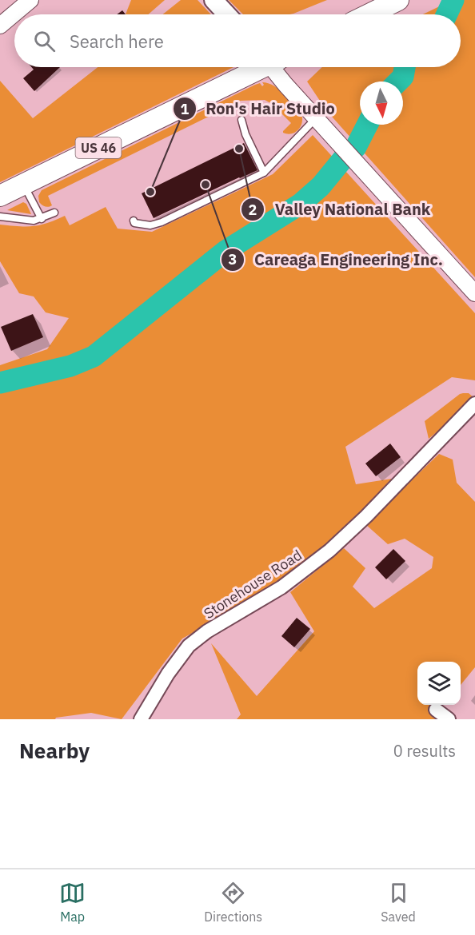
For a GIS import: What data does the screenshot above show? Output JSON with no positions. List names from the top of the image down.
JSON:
{
  "streets": {
    "main road": ["US 46"],
    "street": ["Stonehouse Road"]
  },
  "places": ["Valley National Bank", "Careaga Engineering Inc.", "Ron's Hair Studio"],
  "north": "bottom",
  "page": {
    "search": "Search here",
    "heading": ["Nearby", "0 results"],
    "nav": ["Map", "Directions", "Saved"]
  }
}
